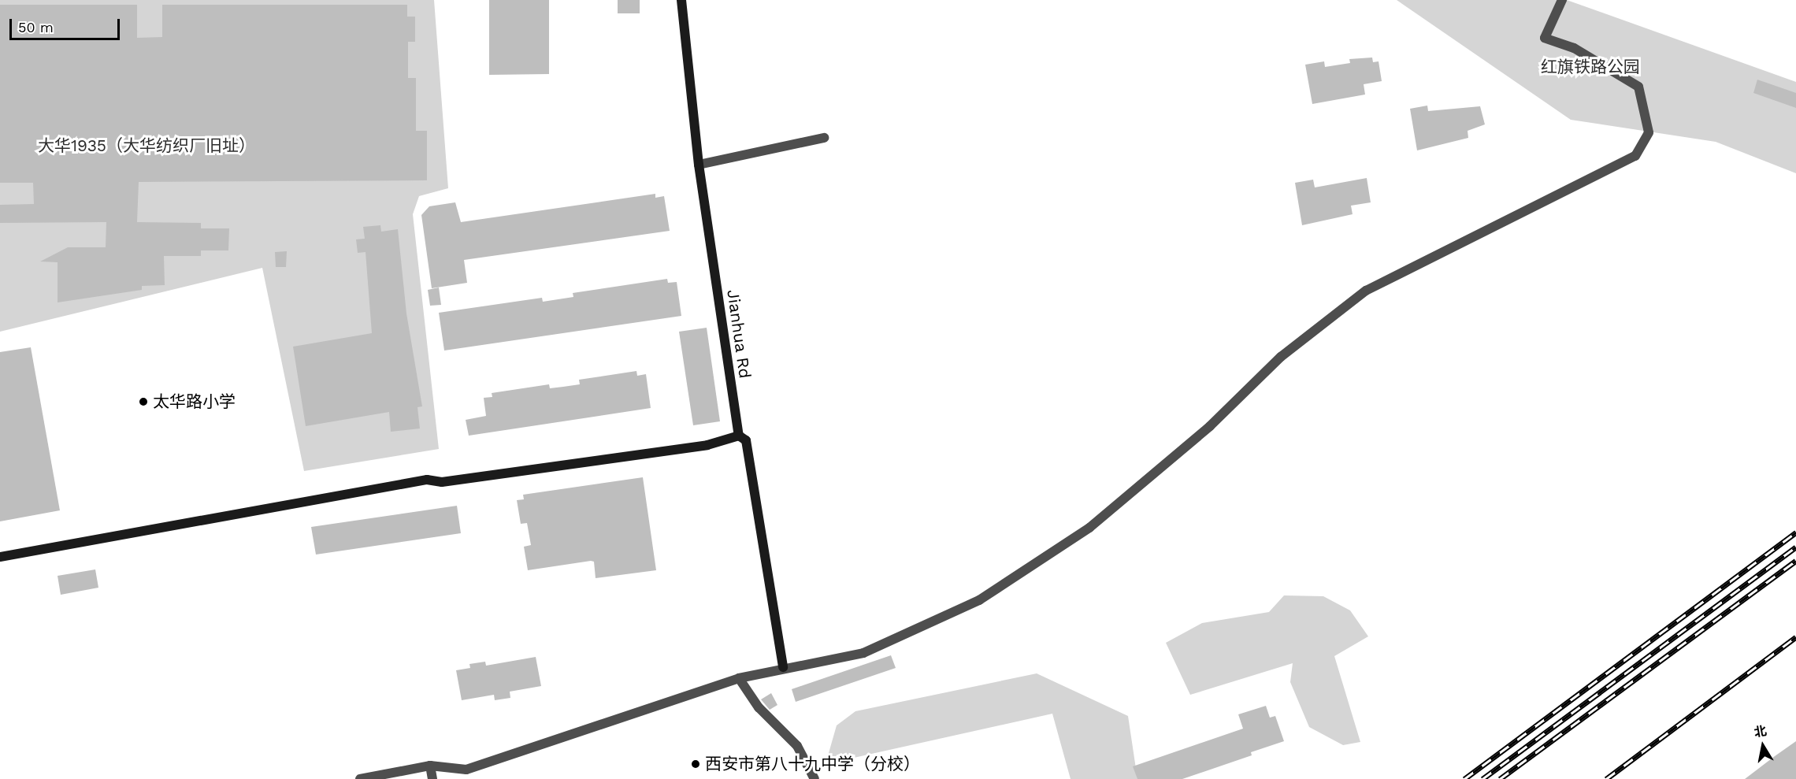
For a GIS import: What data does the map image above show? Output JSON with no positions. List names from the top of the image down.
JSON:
{
  "streets": {
    "street": ["Jianhua Rd"]
  },
  "parks": ["红旗铁路公园", "大华1935（大华纺织厂旧址）"],
  "places": ["太华路小学", "西安市第八十九中学（分校）"],
  "scale_bar": "50 m",
  "north": "top"
}
